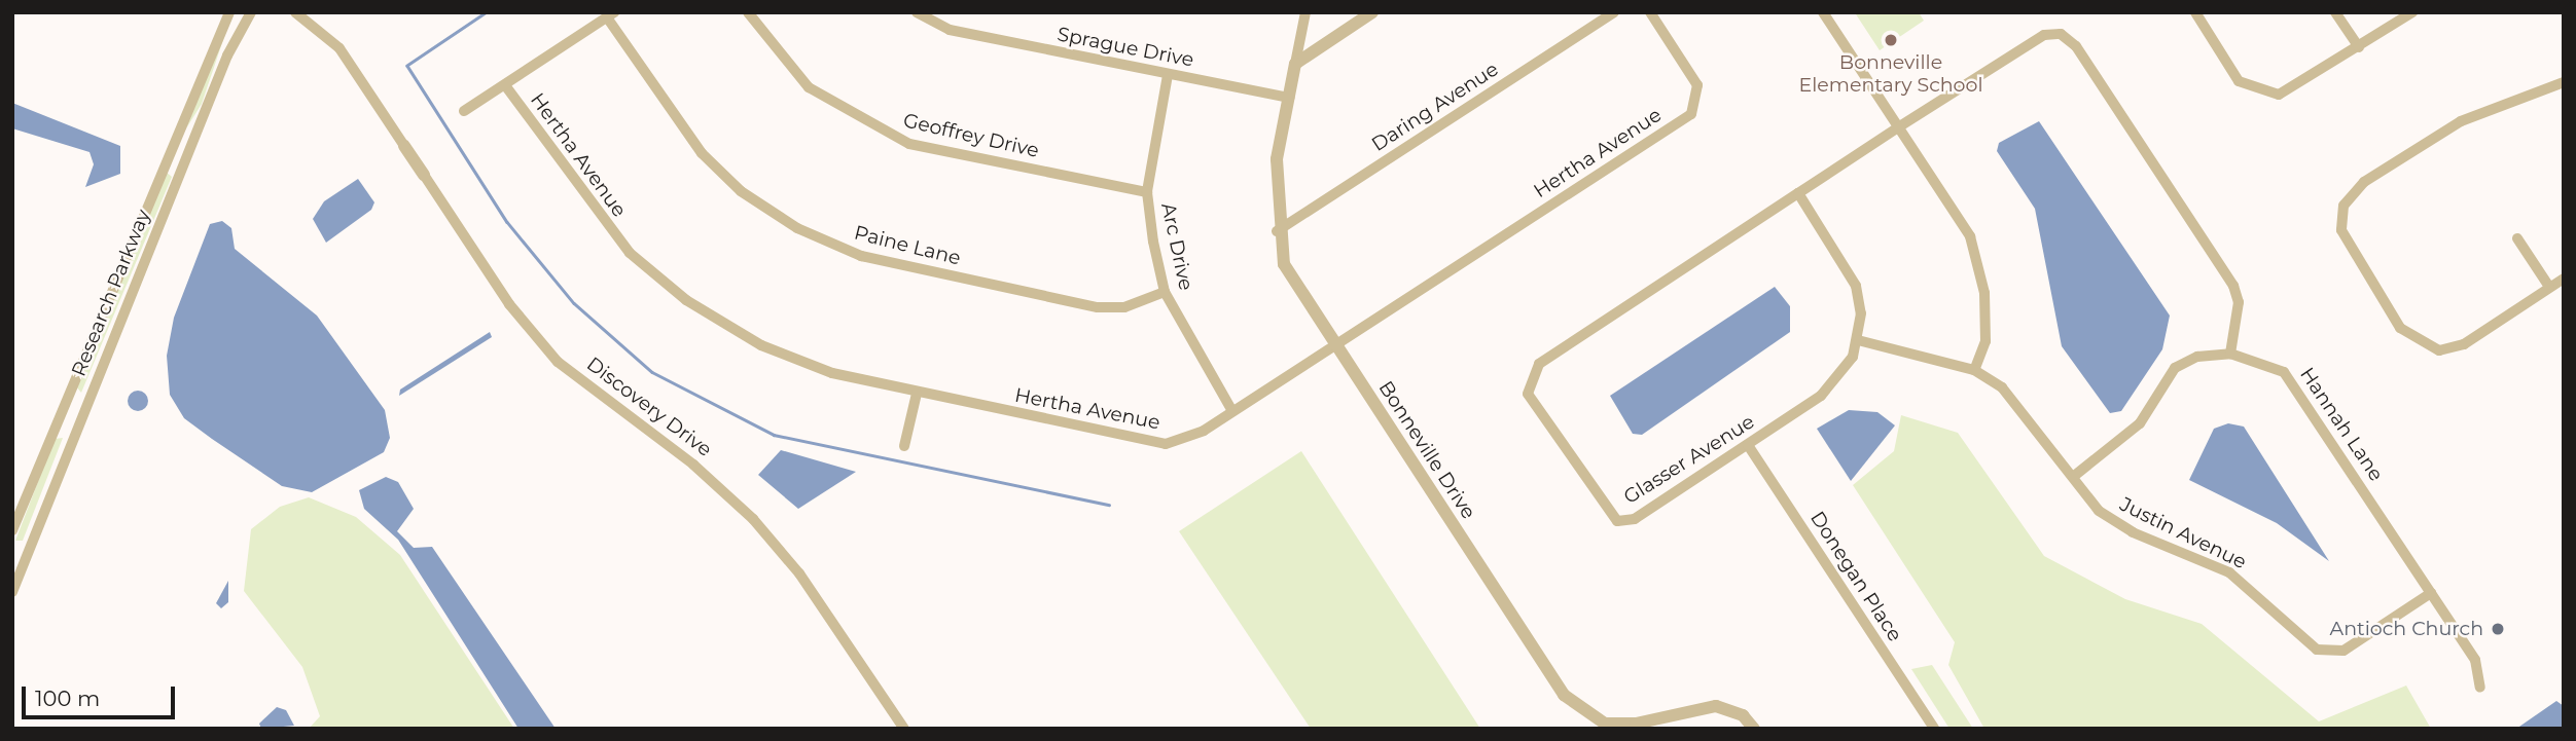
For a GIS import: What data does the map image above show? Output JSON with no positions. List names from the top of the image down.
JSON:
{
  "streets": {
    "street": [
      "Sprague Drive",
      "Daring Avenue",
      "Geoffrey Drive",
      "Hertha Avenue",
      "Paine Lane",
      "Arc Drive",
      "Research Parkway",
      "Discovery Drive",
      "Hannah Lane",
      "Bonneville Drive",
      "Glasser Avenue",
      "Justin Avenue",
      "Donegan Place"
    ]
  },
  "crossings": [
    ["Sprague Drive", "Arc Drive"],
    ["Sprague Drive", "Bonneville Drive"],
    ["Daring Avenue", "Bonneville Drive"],
    ["Geoffrey Drive", "Arc Drive"],
    ["Hertha Avenue", "Arc Drive"],
    ["Hertha Avenue", "Bonneville Drive"],
    ["Paine Lane", "Arc Drive"],
    ["Hannah Lane", "Glasser Avenue"],
    ["Hannah Lane", "Justin Avenue"],
    ["Glasser Avenue", "Justin Avenue"],
    ["Glasser Avenue", "Donegan Place"]
  ],
  "places": ["Bonneville Elementary School", "Antioch Church"],
  "scale_bar": "100 m"
}
